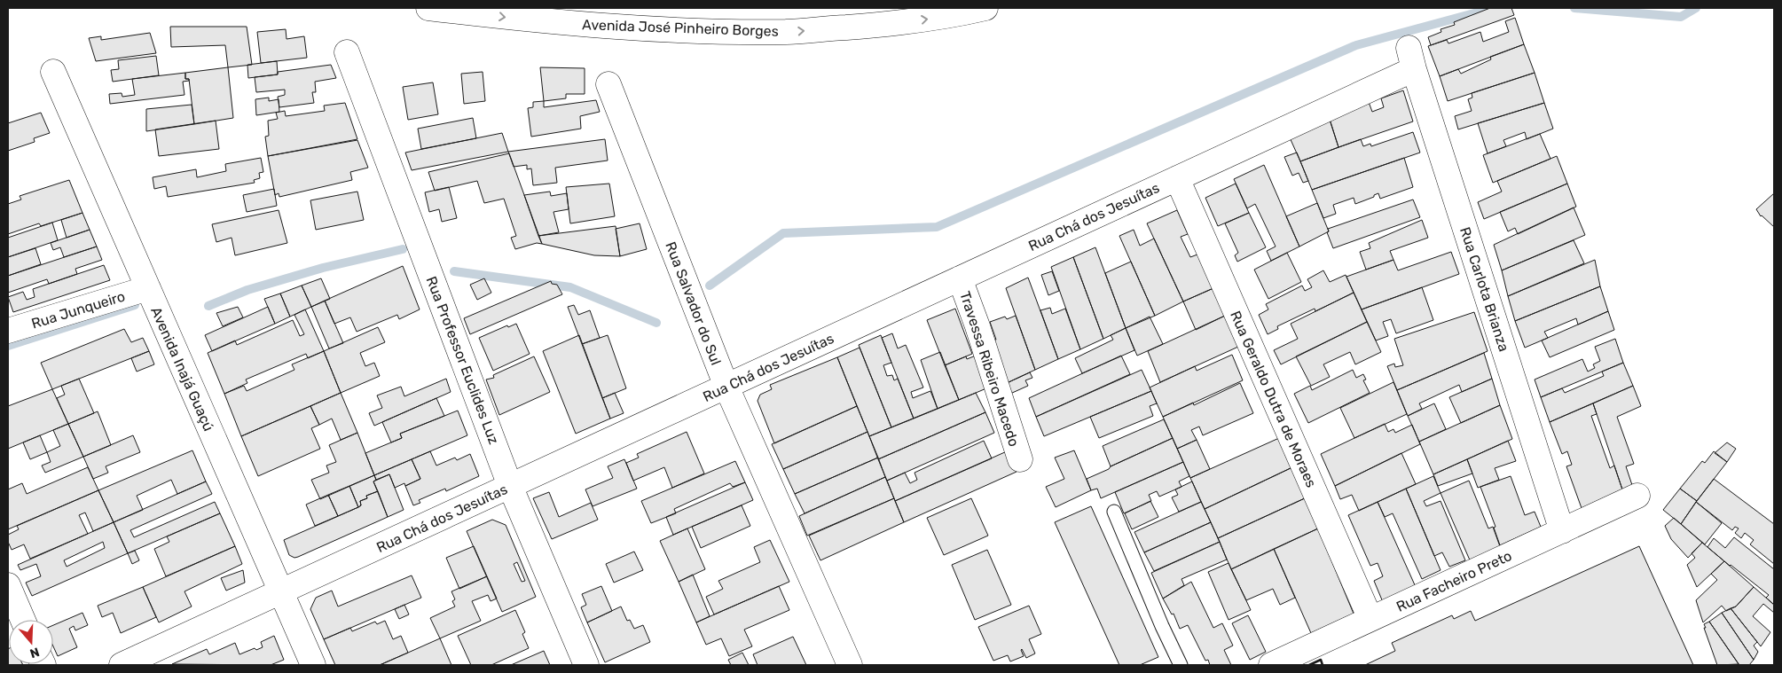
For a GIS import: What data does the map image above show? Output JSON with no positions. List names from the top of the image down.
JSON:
{
  "streets": {
    "street": [
      "Avenida José Pinheiro Borges",
      "Rua Chá dos Jesuítas",
      "Rua Carlota Brianza",
      "Rua Salvador do Sul",
      "Rua Junqueiro",
      "Rua Professor Euclides Luz",
      "Avenida Inajá Guaçú",
      "Travessa Ribeiro Macedo",
      "Rua Geraldo Dutra de Moraes",
      "Rua Facheiro Preto"
    ]
  },
  "crossings": [
    ["Rua Chá dos Jesuítas", "Rua Carlota Brianza"],
    ["Rua Chá dos Jesuítas", "Rua Salvador do Sul"],
    ["Rua Chá dos Jesuítas", "Rua Professor Euclides Luz"],
    ["Rua Chá dos Jesuítas", "Avenida Inajá Guaçú"],
    ["Rua Chá dos Jesuítas", "Travessa Ribeiro Macedo"],
    ["Rua Chá dos Jesuítas", "Rua Geraldo Dutra de Moraes"],
    ["Rua Carlota Brianza", "Rua Facheiro Preto"],
    ["Rua Junqueiro", "Avenida Inajá Guaçú"],
    ["Rua Geraldo Dutra de Moraes", "Rua Facheiro Preto"]
  ],
  "one_way": ["Avenida José Pinheiro Borges"],
  "north": "bottom"
}
